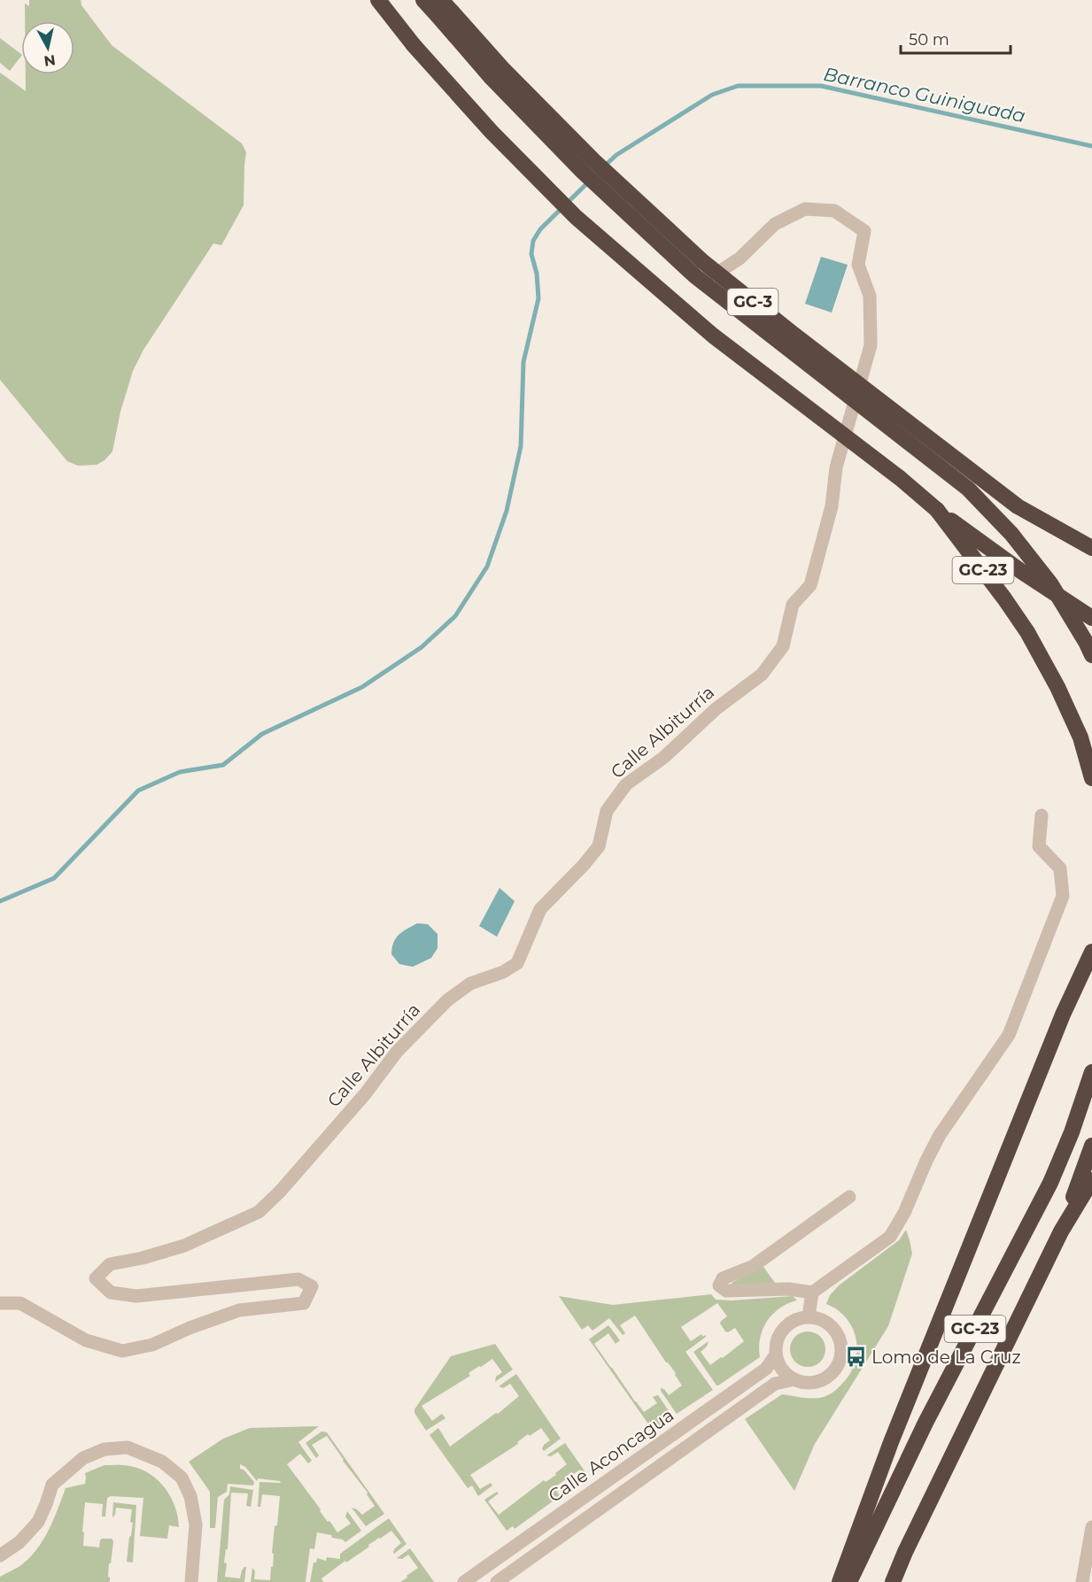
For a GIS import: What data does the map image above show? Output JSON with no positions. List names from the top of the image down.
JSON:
{
  "streets": {
    "highway": ["GC-3", "GC-23"],
    "street": ["Calle Albiturría", "Calle Aconcagua"]
  },
  "crossings": [
    ["GC-3", "GC-23"]
  ],
  "water": ["Barranco Guiniguada"],
  "places": {
    "bus stop": ["Lomo de La Cruz"]
  },
  "scale_bar": "50 m",
  "north": "bottom"
}
